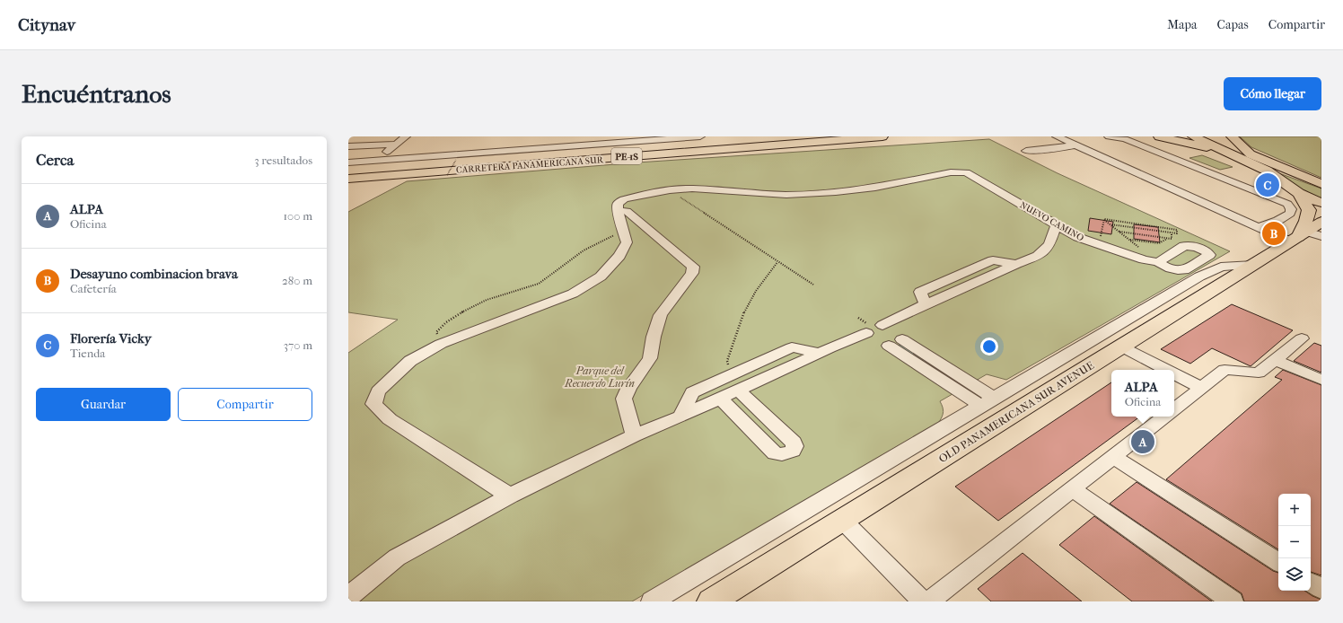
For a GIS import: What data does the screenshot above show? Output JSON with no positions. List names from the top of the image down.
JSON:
{
  "streets": {
    "main road": ["PE-1S", "CARRETERA PANAMERICANA SUR", "OLD PANAMERICANA SUR AVENUE"],
    "street": ["NUEVO CAMINO"]
  },
  "parks": ["Parque del Recuerdo Lurín"],
  "page": {
    "header": "Citynav",
    "nav": ["Mapa", "Capas", "Compartir"],
    "buttons": [
      "Cómo llegar",
      ["Guardar", "Compartir"]
    ],
    "title": "Encuéntranos",
    "heading": ["Cerca", "3 resultados"],
    "pins": ["C", "B", "A"],
    "list": [
      {
        "mark": "A",
        "name": "ALPA",
        "note": "Oficina",
        "value": "100 m"
      },
      {
        "mark": "B",
        "name": "Desayuno combinacion brava",
        "note": "Cafetería",
        "value": "280 m"
      },
      {
        "mark": "C",
        "name": "Florería Vicky",
        "note": "Tienda",
        "value": "370 m"
      }
    ],
    "popup": ["ALPA", "Oficina"],
    "map_buttons": ["+", "−"]
  }
}
